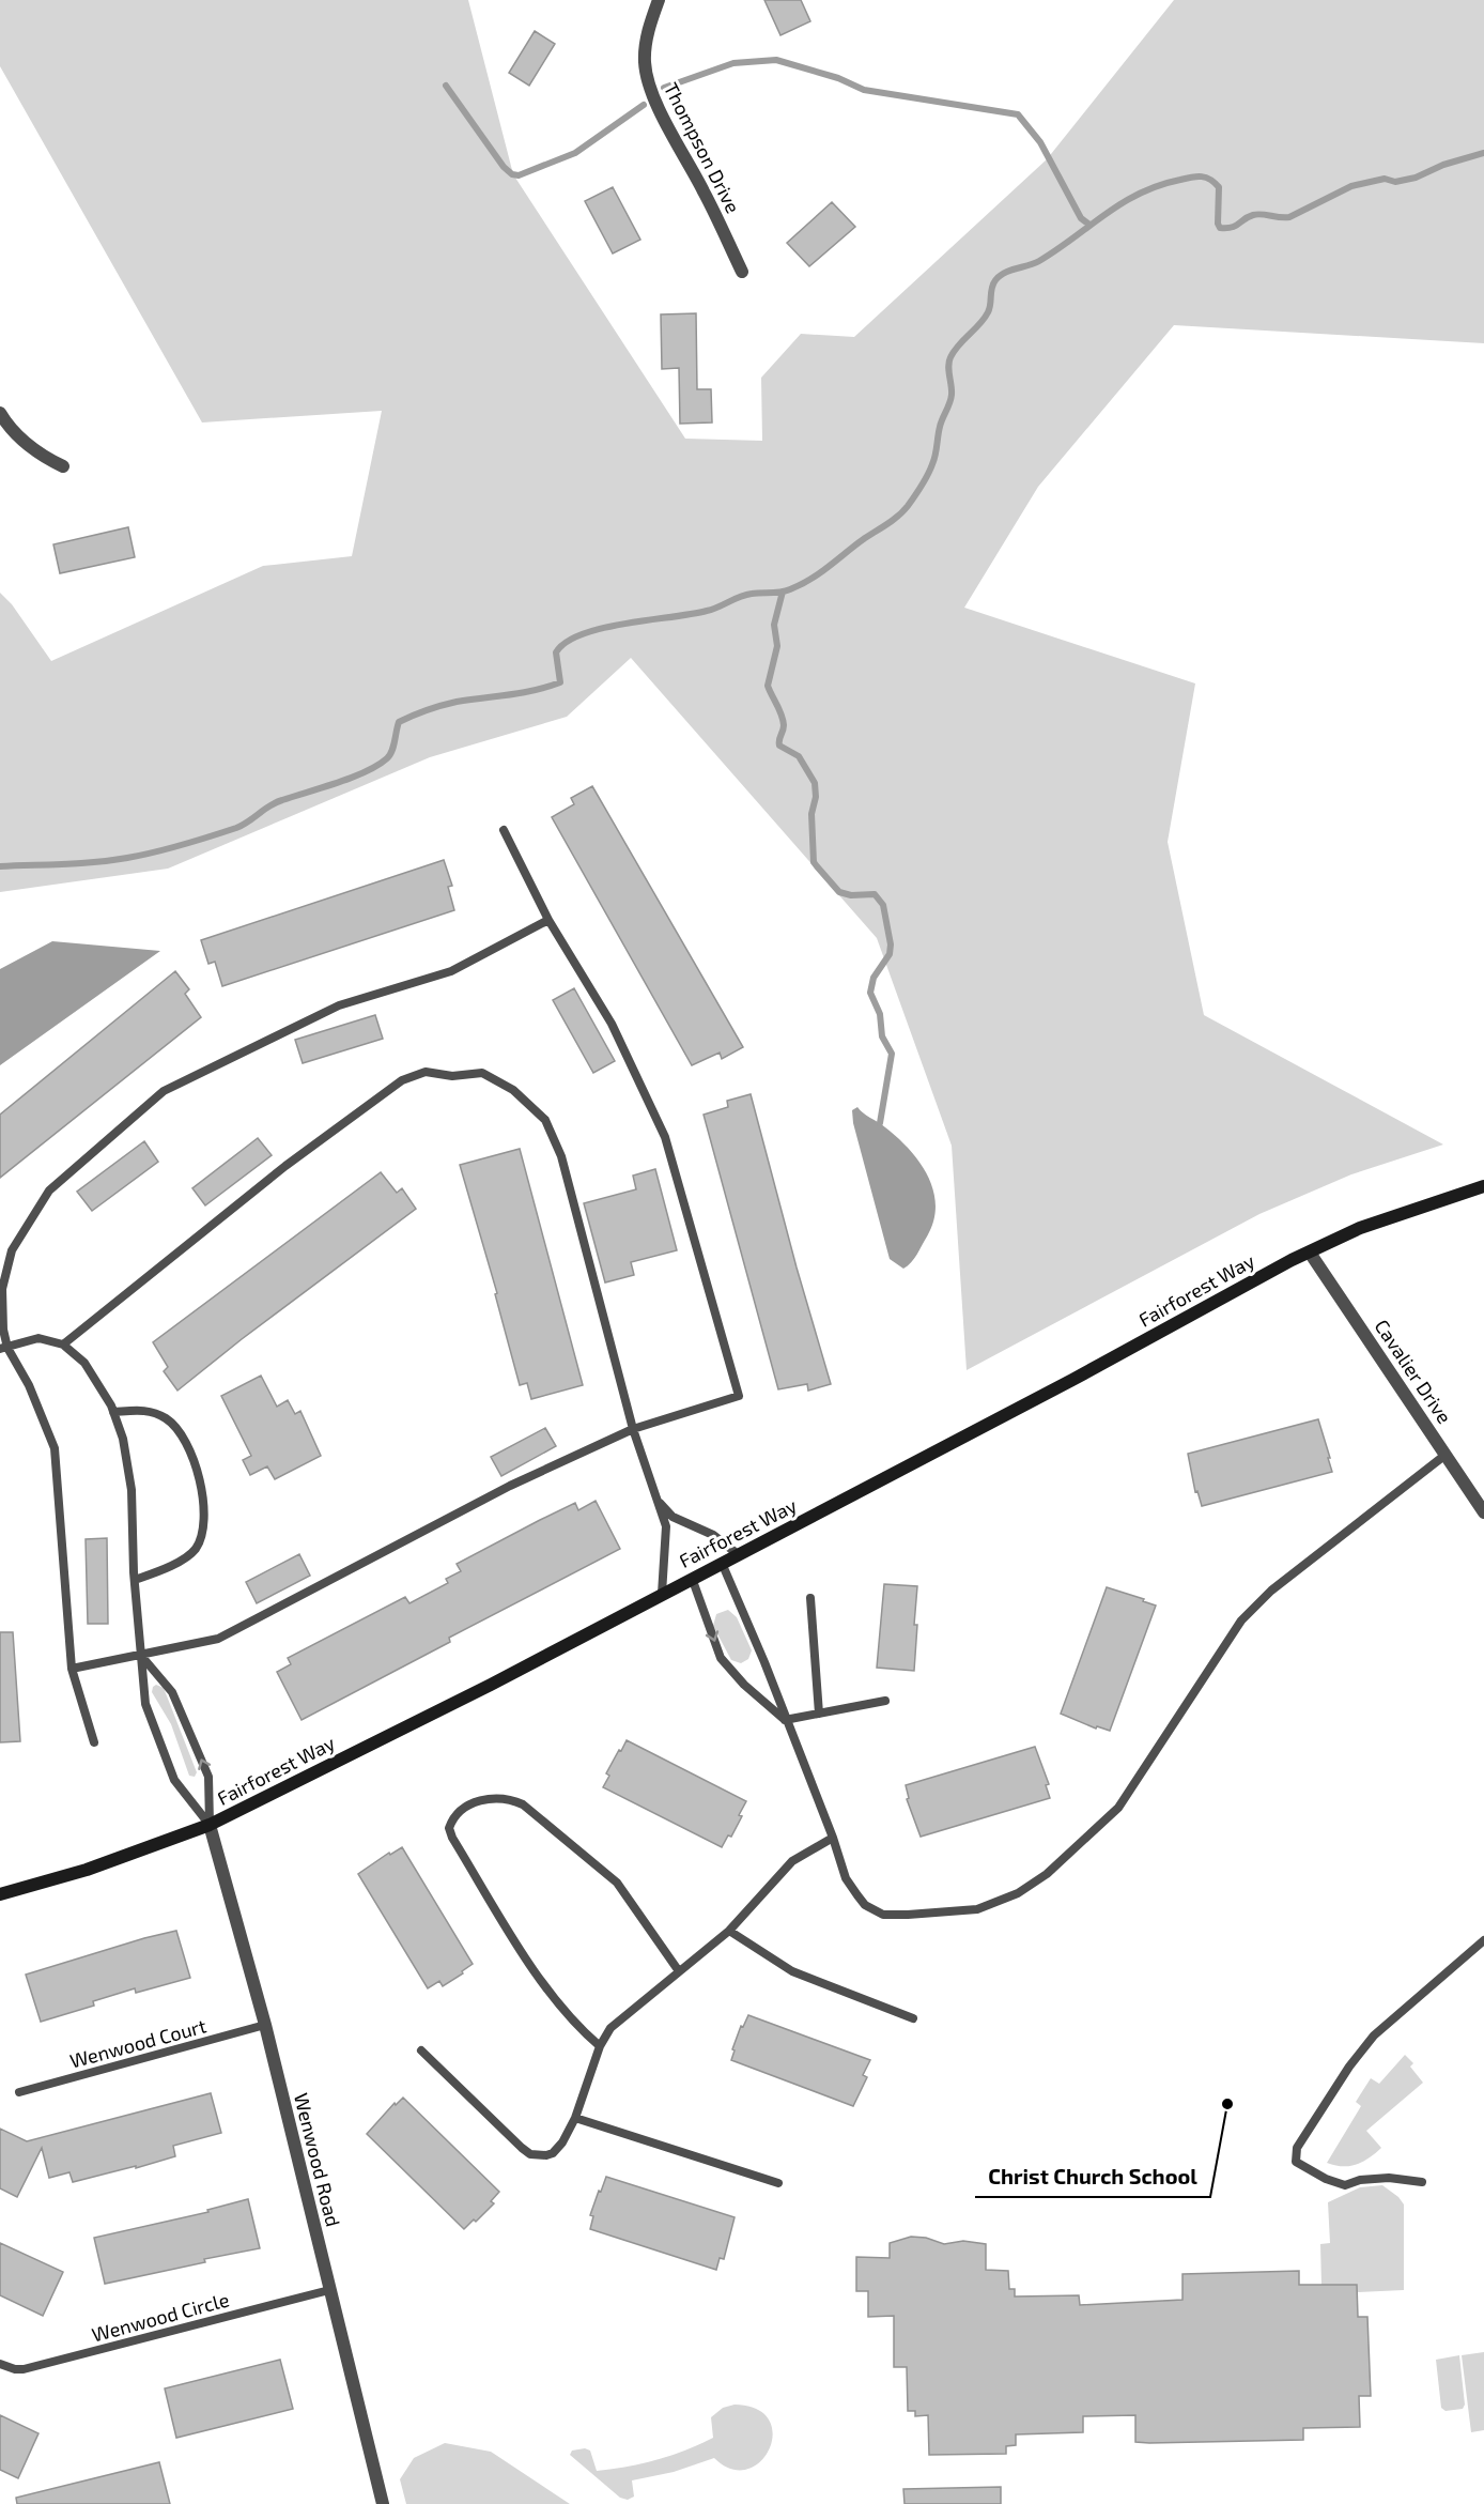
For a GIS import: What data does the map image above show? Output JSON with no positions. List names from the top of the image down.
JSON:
{
  "streets": {
    "main road": ["Fairforest Way"],
    "street": ["Thompson Drive", "Cavalier Drive", "Wenwood Road"],
    "lane": ["Wenwood Court", "Wenwood Circle"]
  },
  "crossings": [
    ["Fairforest Way", "Cavalier Drive"],
    ["Fairforest Way", "Wenwood Road"],
    ["Wenwood Court", "Wenwood Road"],
    ["Wenwood Road", "Wenwood Circle"]
  ],
  "places": ["Christ Church School"]
}
